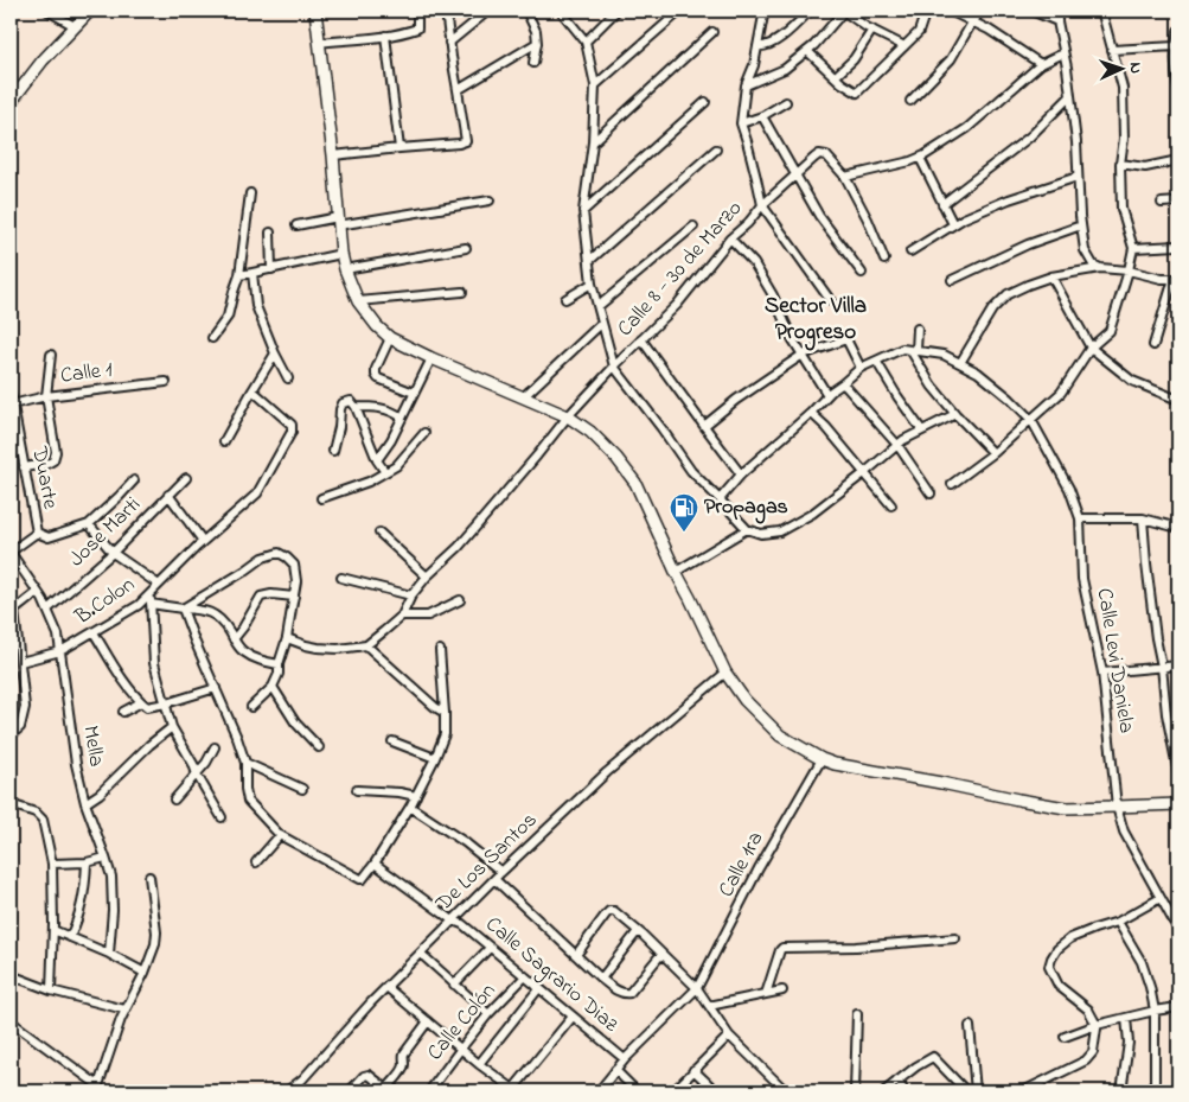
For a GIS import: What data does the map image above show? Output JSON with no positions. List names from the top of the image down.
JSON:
{
  "streets": {
    "street": [
      "Calle 8 - 30 de Marzo",
      "Calle 1",
      "Duarte",
      "Jose Marti",
      "B.Colon",
      "Calle Levi Daniela",
      "Mella",
      "De Los Santos",
      "Calle 1ra",
      "Calle Sagrario Diaz",
      "Calle Colón"
    ]
  },
  "crossings": [
    ["Calle 1", "Duarte"],
    ["Jose Marti", "Mella"],
    ["B.Colon", "Mella"],
    ["De Los Santos", "Calle Sagrario Diaz"],
    ["Calle 1ra", "Calle Sagrario Diaz"],
    ["Calle Sagrario Diaz", "Calle Colón"]
  ],
  "districts": ["Sector Villa Progreso"],
  "places": {
    "fuel station": ["Propagas"]
  },
  "north": "right"
}
